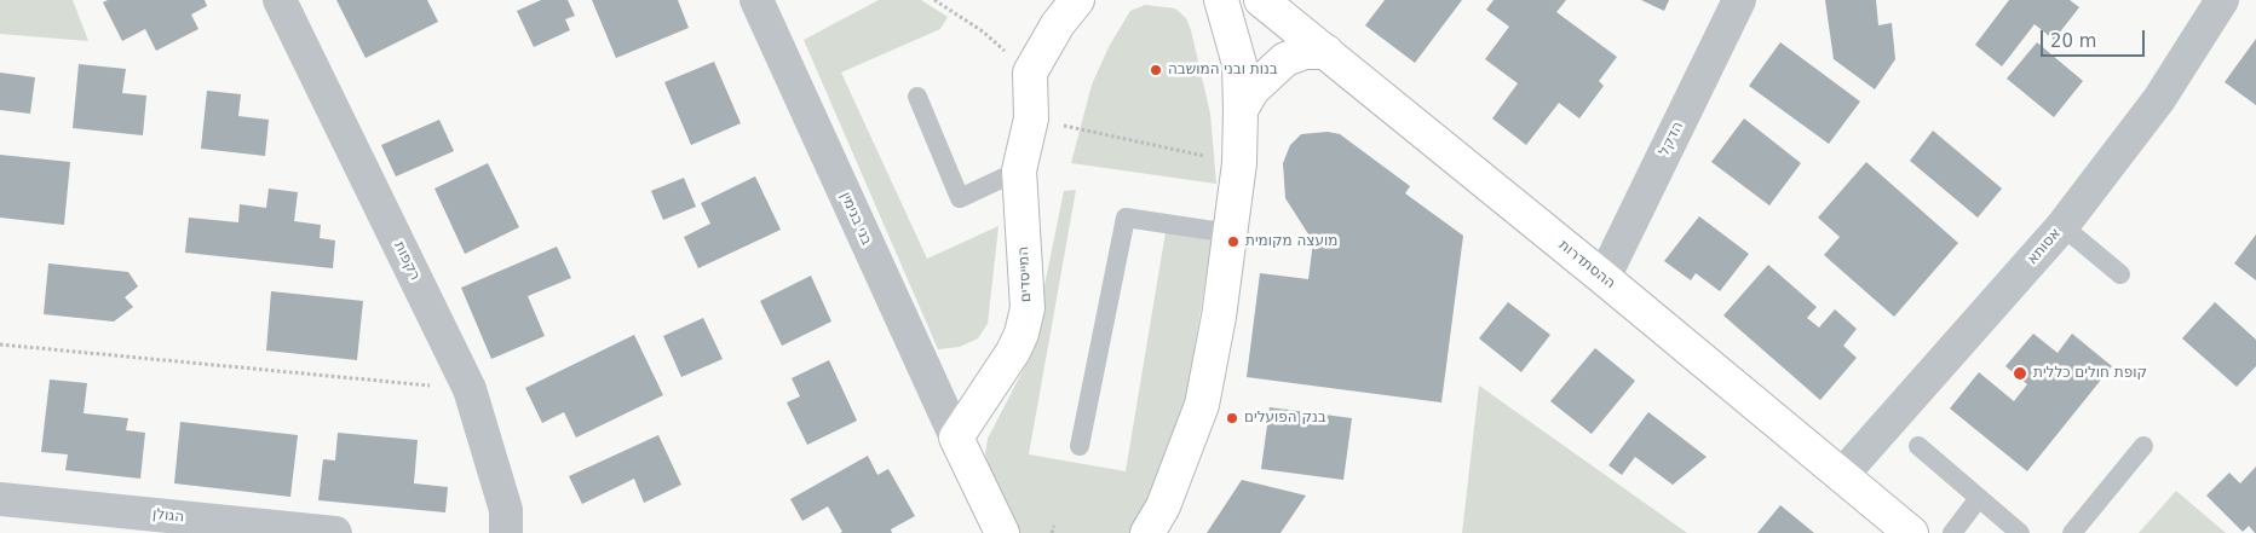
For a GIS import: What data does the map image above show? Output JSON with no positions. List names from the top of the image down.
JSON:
{
  "streets": {
    "street": [
      "הדקל",
      "בני בנימין",
      "אסותא",
      "רקפות",
      "ההסתדרות",
      "המייסדים",
      "הגולן"
    ]
  },
  "crossings": [
    ["הדקל", "ההסתדרות"],
    ["בני בנימין", "המייסדים"],
    ["אסותא", "ההסתדרות"]
  ],
  "places": [
    "בנות ובני המושבה",
    "מועצה מקומית",
    "קופת חולים כללית",
    "בנק הפועלים"
  ],
  "scale_bar": "20 m"
}
